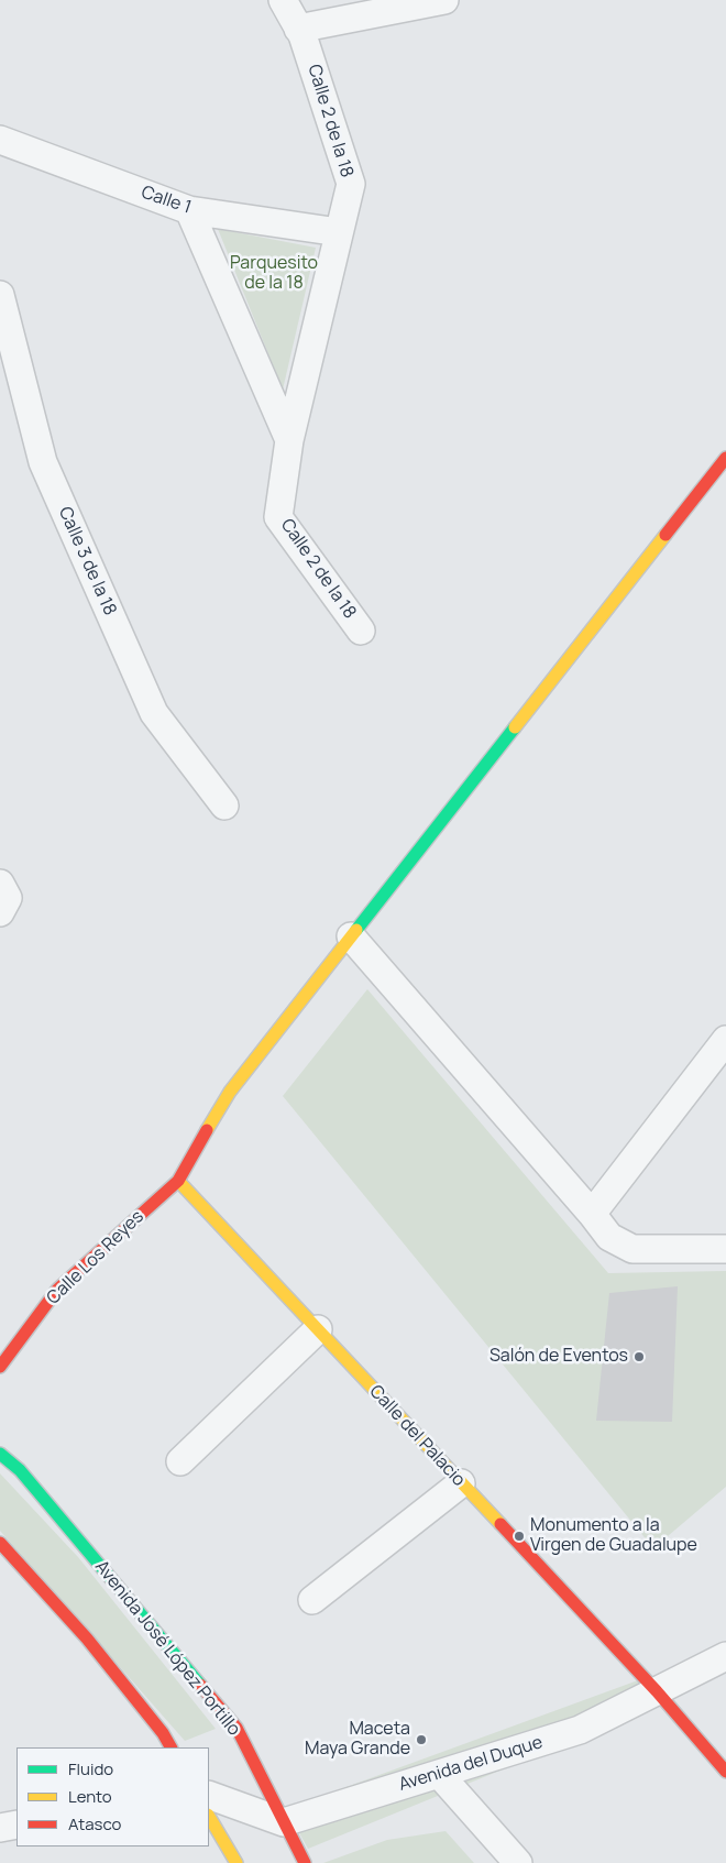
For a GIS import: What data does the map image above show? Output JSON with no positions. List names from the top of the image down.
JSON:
{
  "streets": {
    "street": [
      "Calle 2 de la 18",
      "Calle 1",
      "Calle 3 de la 18",
      "Calle Los Reyes",
      "Calle del Palacio",
      "Avenida José López Portillo",
      "Avenida del Duque"
    ]
  },
  "crossings": [
    ["Calle 2 de la 18", "Calle 1"],
    ["Calle Los Reyes", "Calle del Palacio"],
    ["Calle del Palacio", "Avenida del Duque"],
    ["Avenida José López Portillo", "Avenida del Duque"]
  ],
  "parks": ["Parquesito de la 18"],
  "places": ["Salón de Eventos", "Monumento a la Virgen de Guadalupe", "Maceta Maya Grande"],
  "legend": ["Fluido", "Lento", "Atasco"]
}
